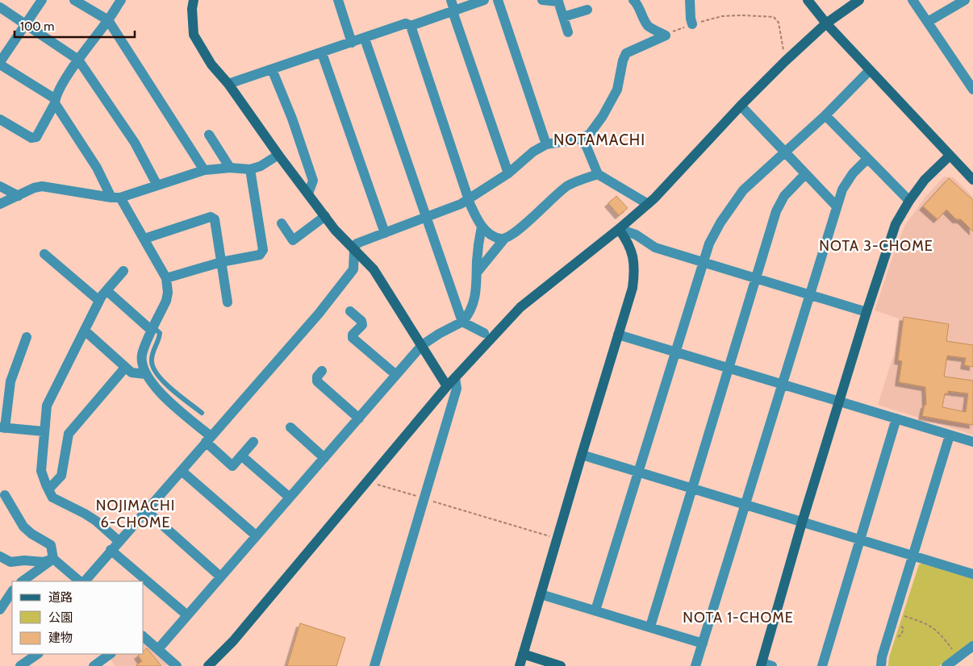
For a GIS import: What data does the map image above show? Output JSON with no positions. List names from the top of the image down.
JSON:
{
  "districts": [
    "NOTAMACHI",
    "NOTA 3-CHOME",
    "NOJIMACHI 6-CHOME",
    "NOTA 1-CHOME"
  ],
  "legend": ["道路", "公園", "建物"],
  "scale_bar": "100 m"
}
